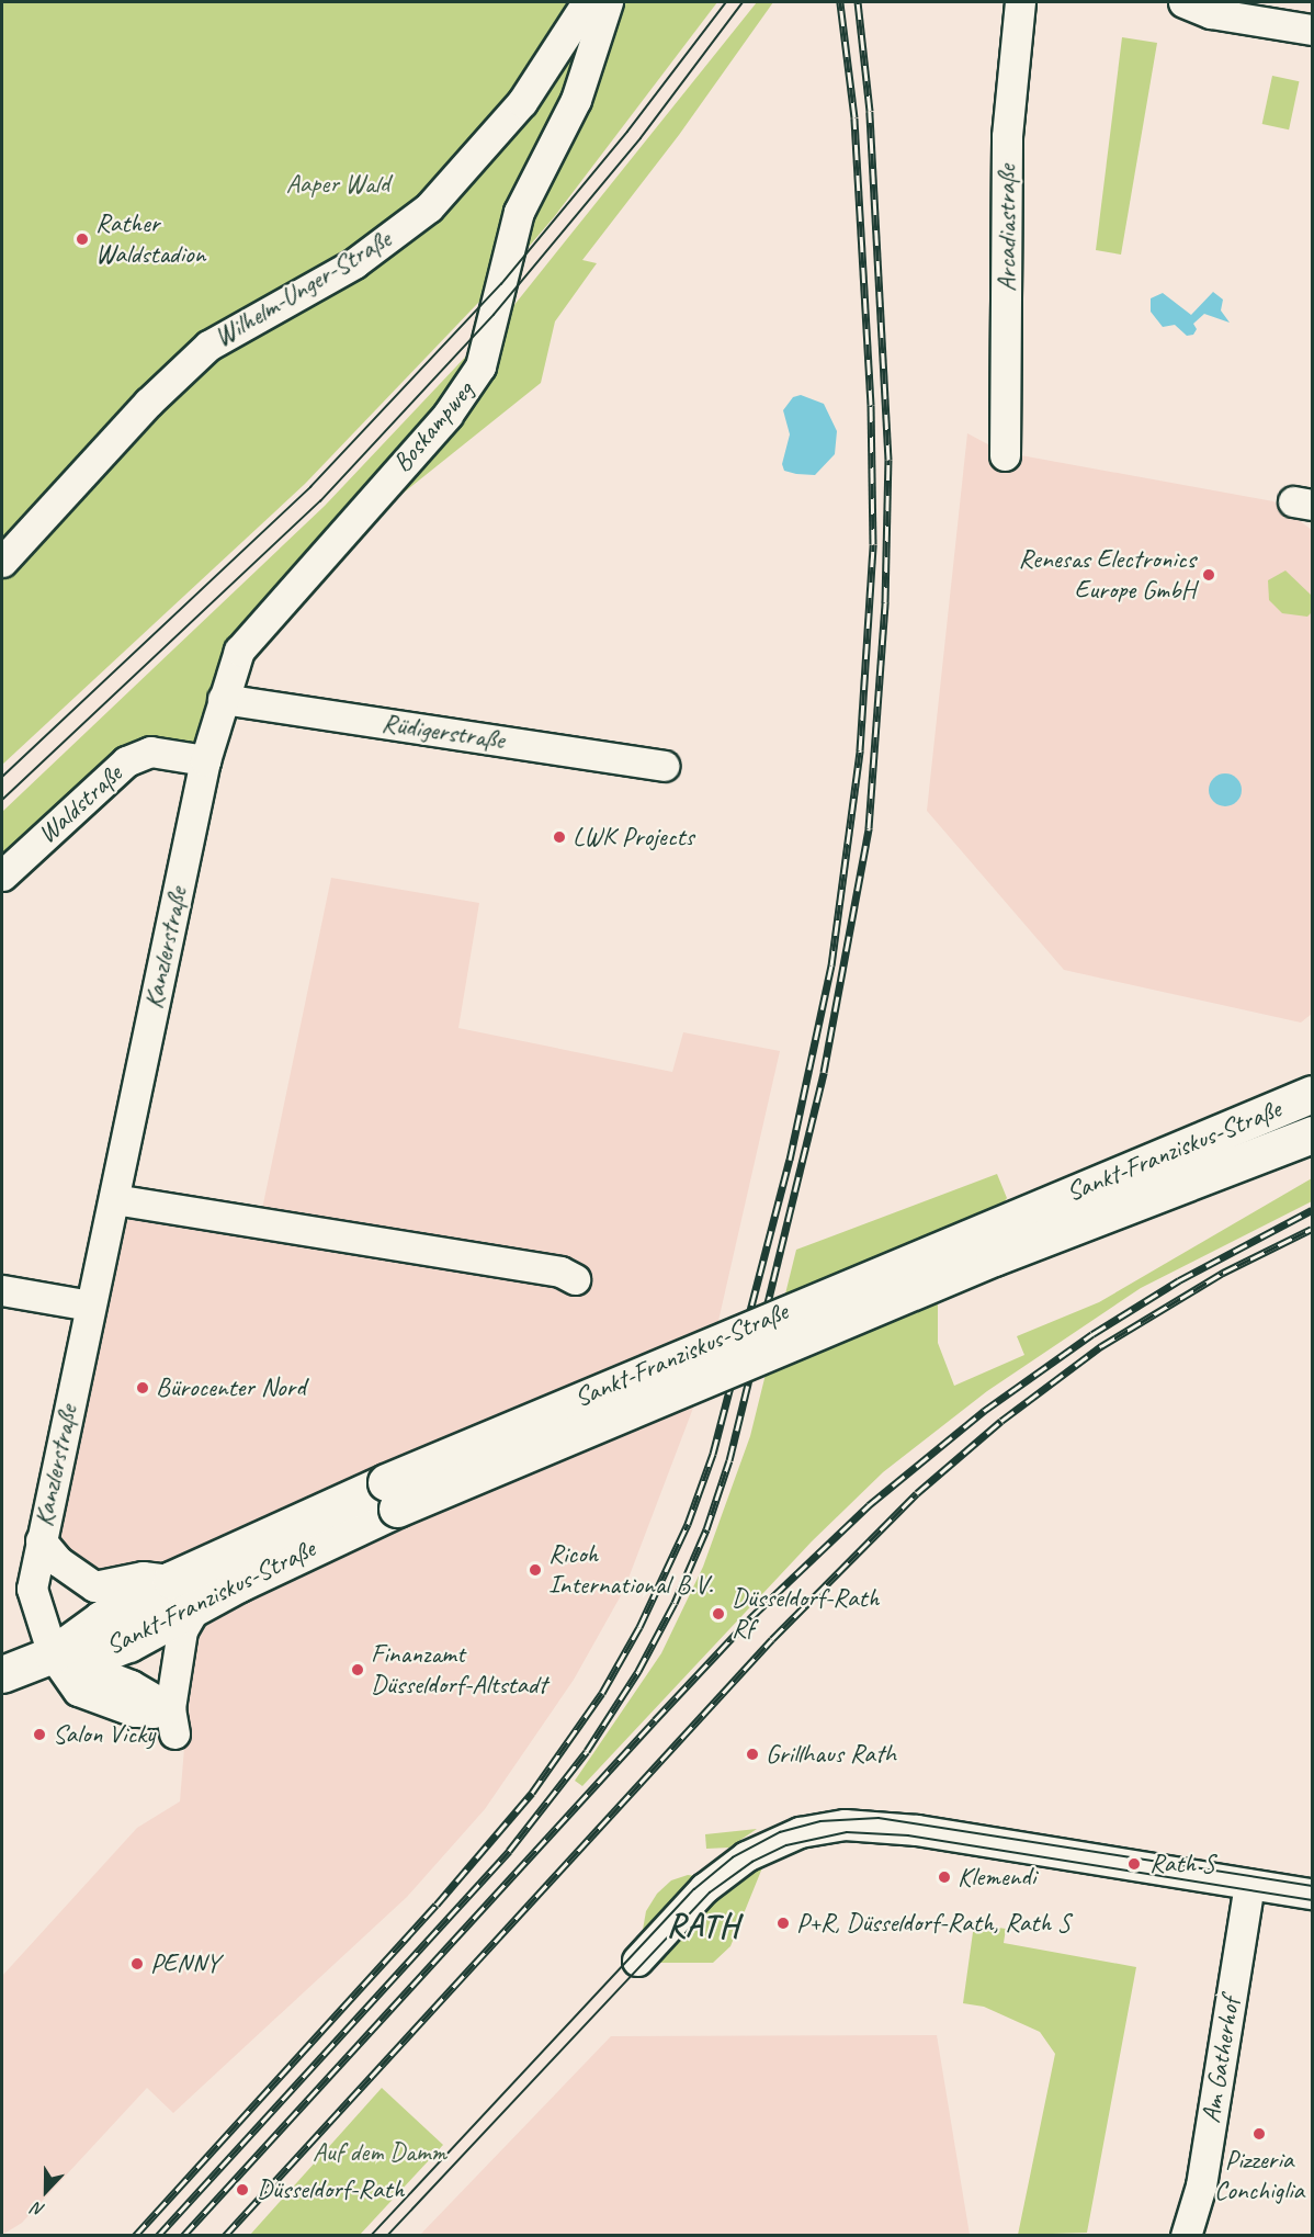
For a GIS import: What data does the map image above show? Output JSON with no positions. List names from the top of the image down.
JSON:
{
  "streets": {
    "main road": ["Sankt-Franziskus-Straße"],
    "street": [
      "Arcadiastraße",
      "Wilhelm-Unger-Straße",
      "Boskampweg",
      "Rüdigerstraße",
      "Waldstraße",
      "Kanzlerstraße",
      "Am Gatherhof"
    ]
  },
  "crossings": [
    ["Boskampweg", "Rüdigerstraße"],
    ["Boskampweg", "Kanzlerstraße"],
    ["Rüdigerstraße", "Kanzlerstraße"],
    ["Waldstraße", "Kanzlerstraße"],
    ["Kanzlerstraße", "Sankt-Franziskus-Straße"]
  ],
  "districts": ["RATH"],
  "parks": ["Aaper Wald", "Auf dem Damm"],
  "places": [
    "Rather Waldstadion",
    "Renesas Electronics Europe GmbH",
    "LWK Projects",
    "Bürocenter Nord",
    "Ricoh International B.V.",
    "Düsseldorf-Rath Rf",
    "Finanzamt Düsseldorf-Altstadt",
    "Salon Vicky",
    "Grillhaus Rath",
    "Rath S",
    "Klemendi",
    "P+R, Düsseldorf-Rath, Rath S",
    "PENNY",
    "Pizzeria Conchiglia",
    "Düsseldorf-Rath"
  ],
  "north": "bottom"
}
